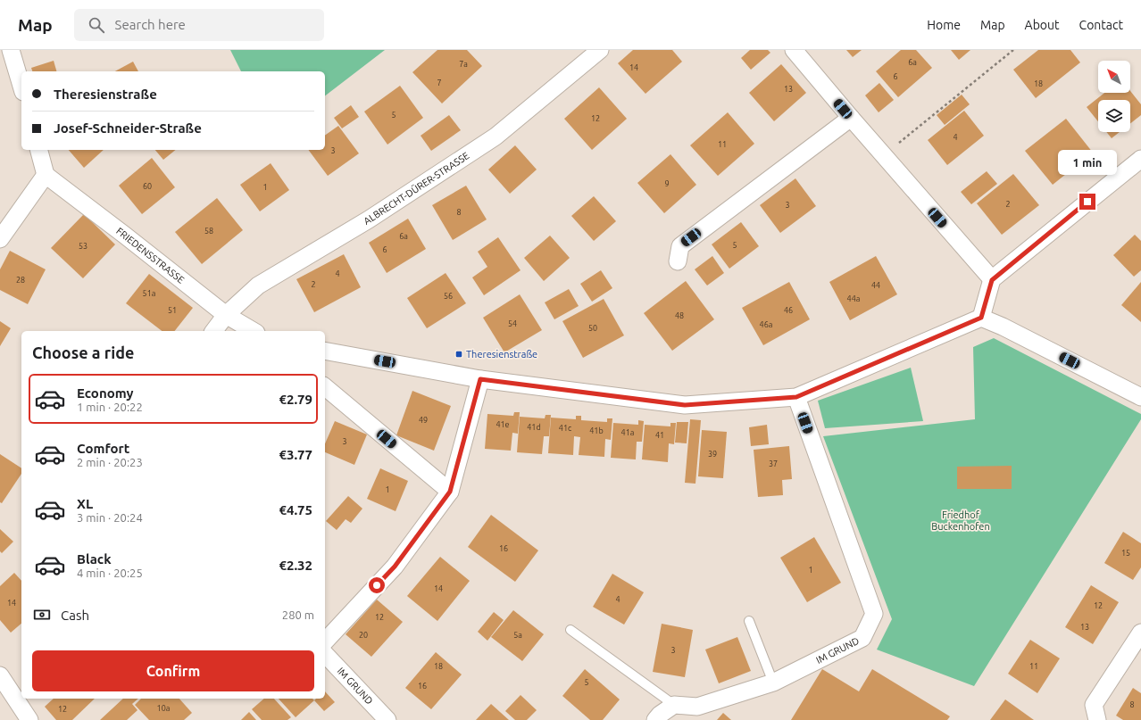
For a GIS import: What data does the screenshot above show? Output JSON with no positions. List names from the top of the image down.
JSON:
{
  "streets": {
    "street": ["ALBRECHT-DÜRER-STRASSE", "FRIEDENSSTRASSE", "IM GRUND"]
  },
  "crossings": [
    ["ALBRECHT-DÜRER-STRASSE", "FRIEDENSSTRASSE"]
  ],
  "parks": ["Friedhof Buckenhofen"],
  "places": {
    "transit": ["Theresienstraße"]
  },
  "house_numbers": [
    "6a",
    "7a",
    "14",
    "6",
    "7",
    "18",
    "13",
    "5",
    "12",
    "4",
    "11",
    "3",
    "9",
    "60",
    "1",
    "2",
    "3",
    "8",
    "58",
    "6a",
    "5",
    "53",
    "6",
    "4",
    "28",
    "2",
    "44",
    "51a",
    "56",
    "44a",
    "51",
    "46",
    "48",
    "54",
    "46a",
    "50",
    "49",
    "41e",
    "41d",
    "41c",
    "41b",
    "41a",
    "41",
    "3",
    "39",
    "37",
    "1",
    "16",
    "15",
    "1",
    "14",
    "4",
    "14",
    "12",
    "12",
    "13",
    "20",
    "5a",
    "3",
    "18",
    "11",
    "5",
    "16",
    "8",
    "10a",
    "12"
  ],
  "north": "top left",
  "page": {
    "header": "Map",
    "search": "Search here",
    "nav": [
      "Home",
      "Map",
      "About",
      "Contact"
    ],
    "banner": ["Theresienstraße", "Josef-Schneider-Straße"],
    "bubble": "1 min",
    "heading": "Choose a ride",
    "list": [
      {
        "name": "Economy",
        "note": "1 min · 20:22",
        "value": "€2.79"
      },
      {
        "name": "Comfort",
        "note": "2 min · 20:23",
        "value": "€3.77"
      },
      {
        "name": "XL",
        "note": "3 min · 20:24",
        "value": "€4.75"
      },
      {
        "name": "Black",
        "note": "4 min · 20:25",
        "value": "€2.32"
      }
    ],
    "pay": ["Cash", "280 m"],
    "buttons": "Confirm"
  }
}
